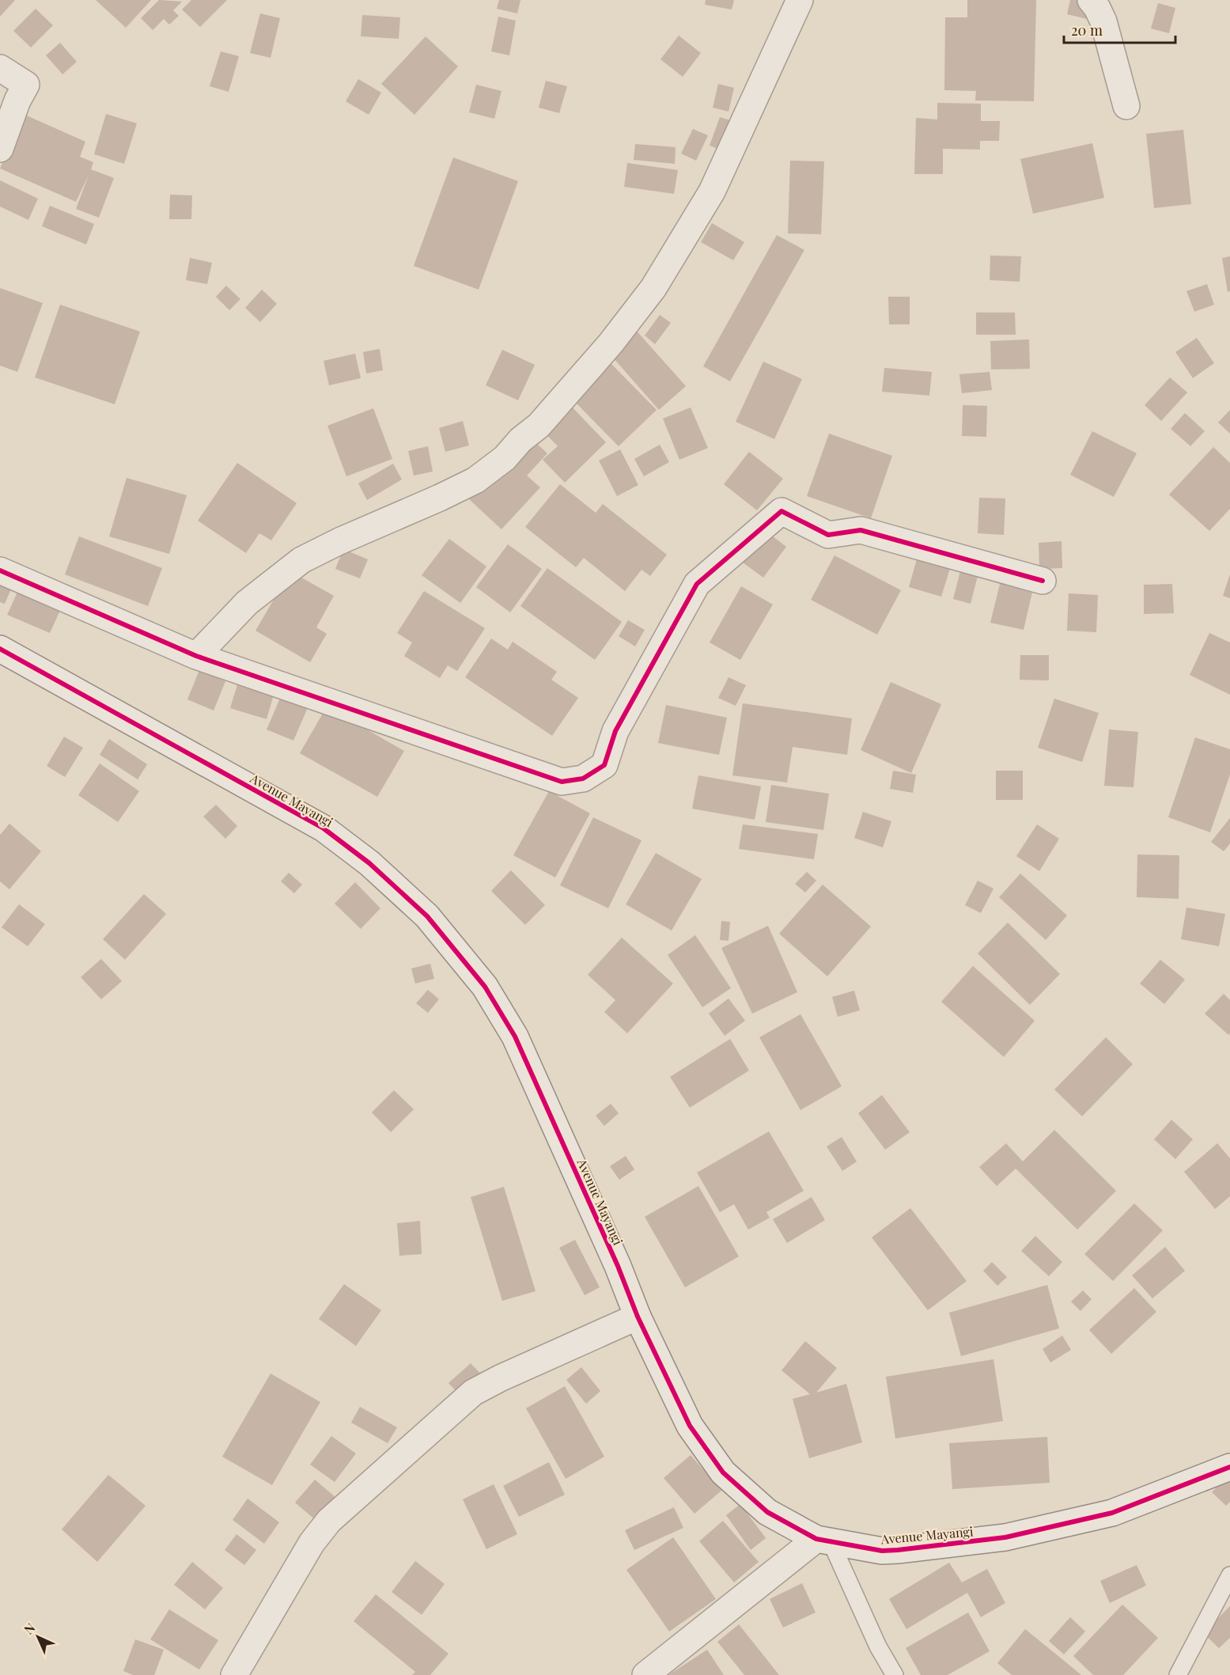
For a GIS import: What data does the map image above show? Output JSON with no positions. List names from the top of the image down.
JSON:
{
  "streets": {
    "street": ["Avenue Mayangi"]
  },
  "scale_bar": "20 m",
  "north": "top left"
}
